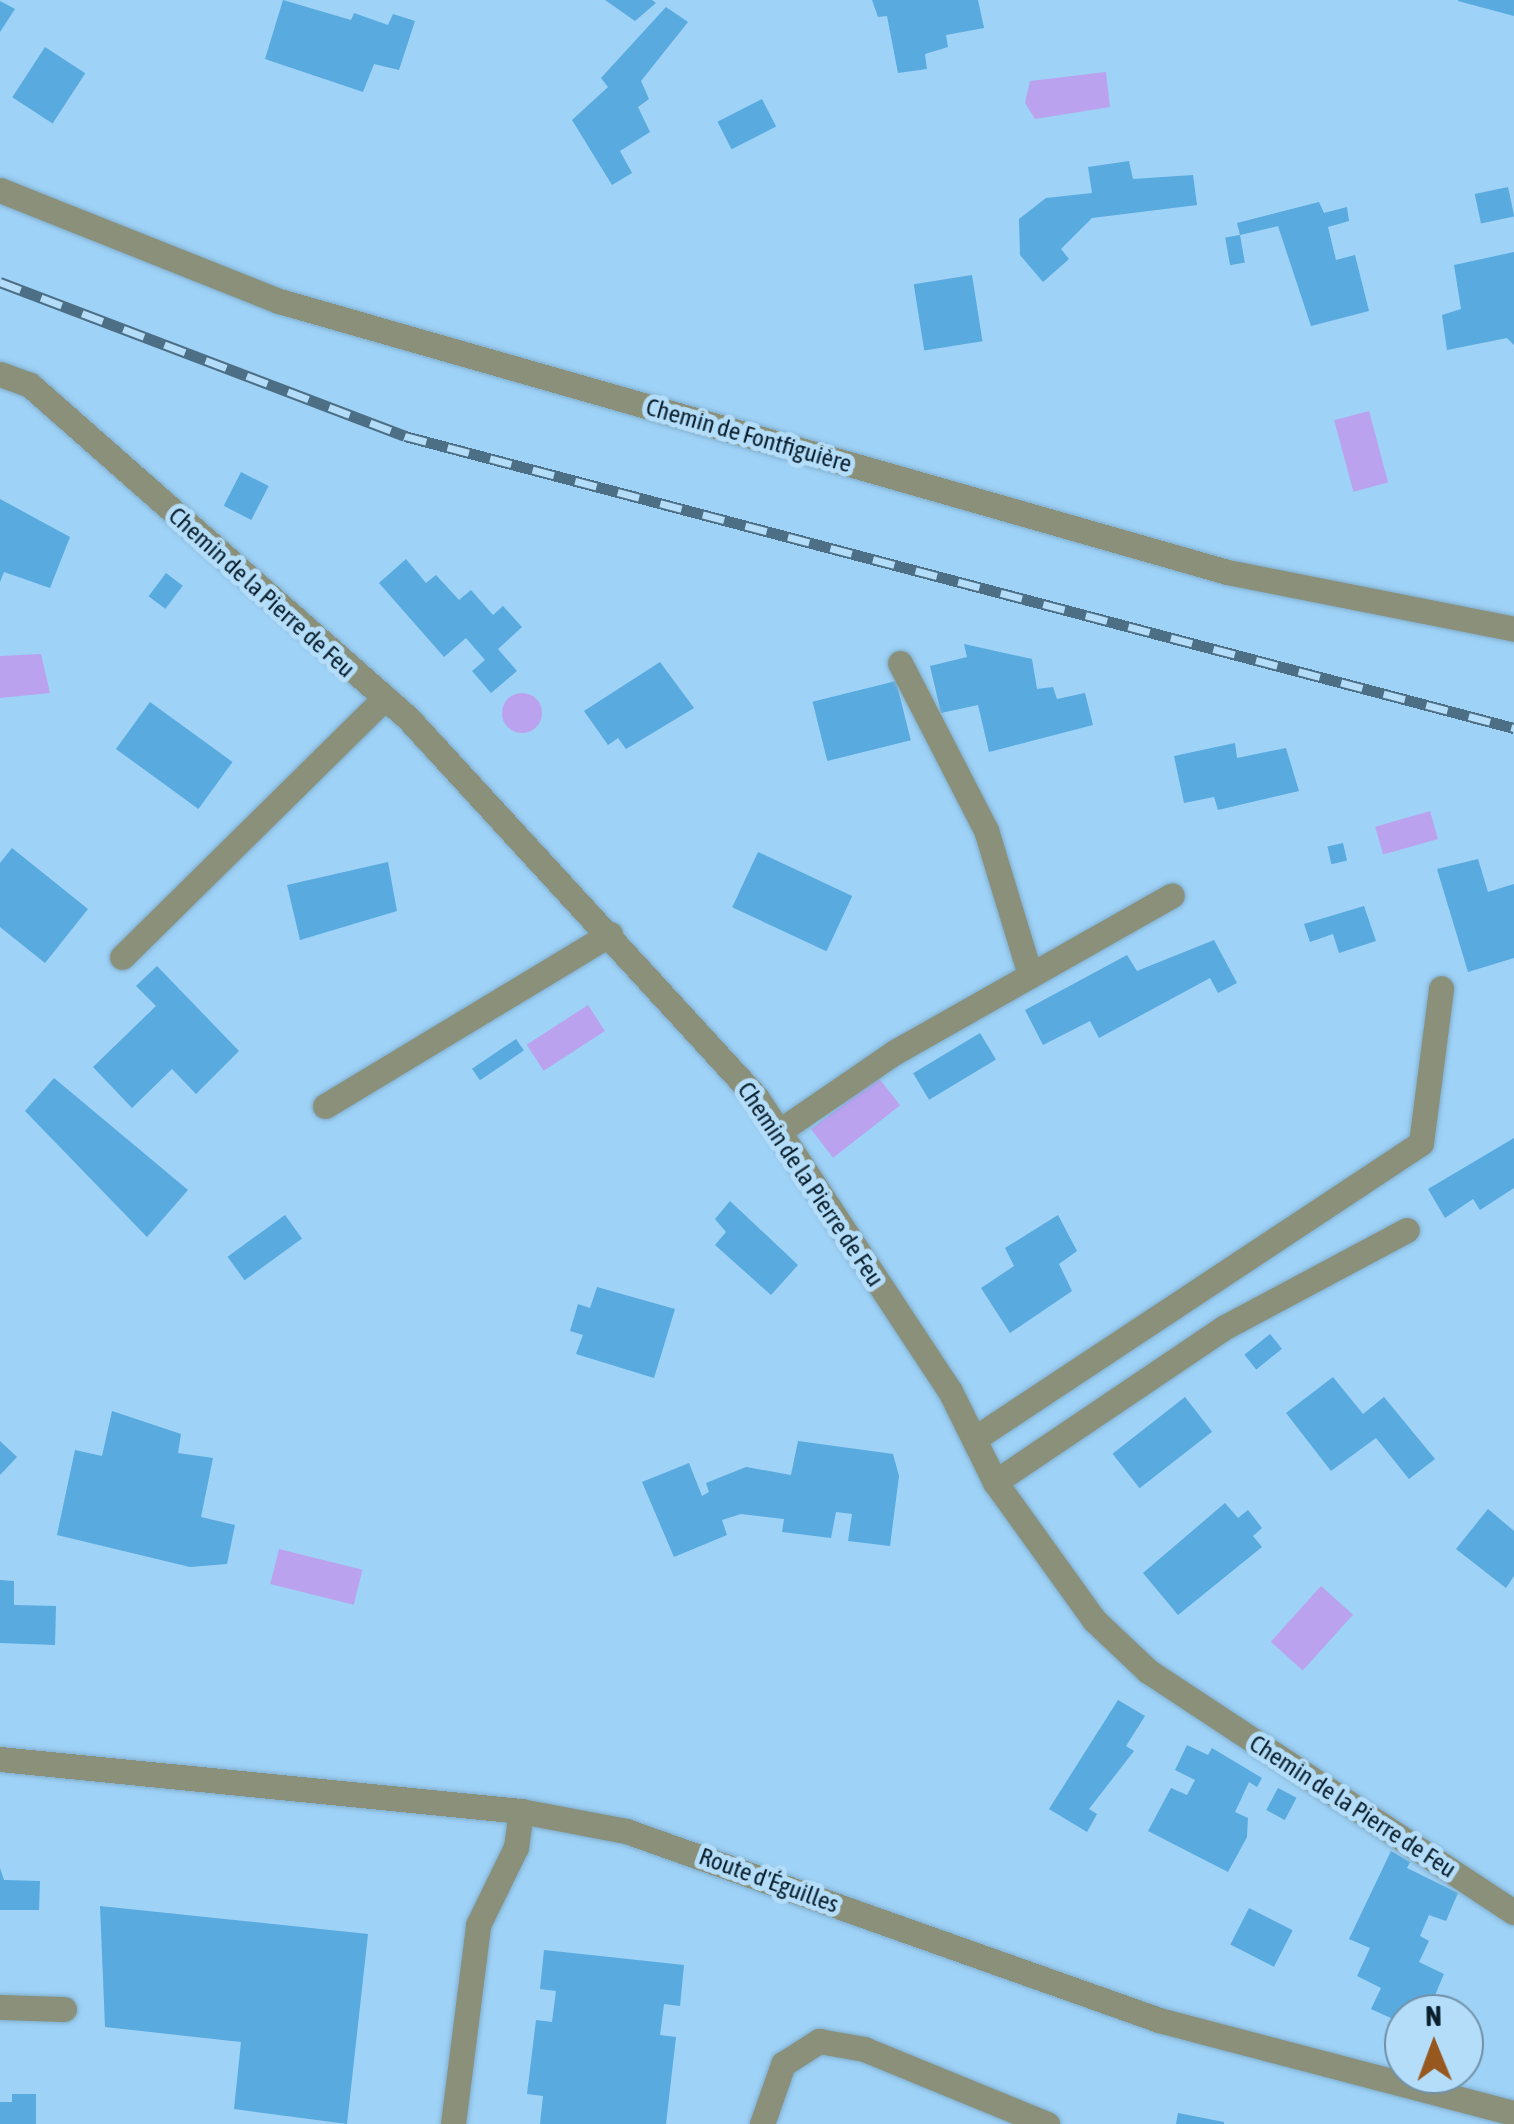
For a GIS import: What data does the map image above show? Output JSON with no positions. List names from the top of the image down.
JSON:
{
  "streets": {
    "street": ["Chemin de Fontfiguière", "Chemin de la Pierre de Feu", "Route d'Éguilles"]
  },
  "north": "top"
}
